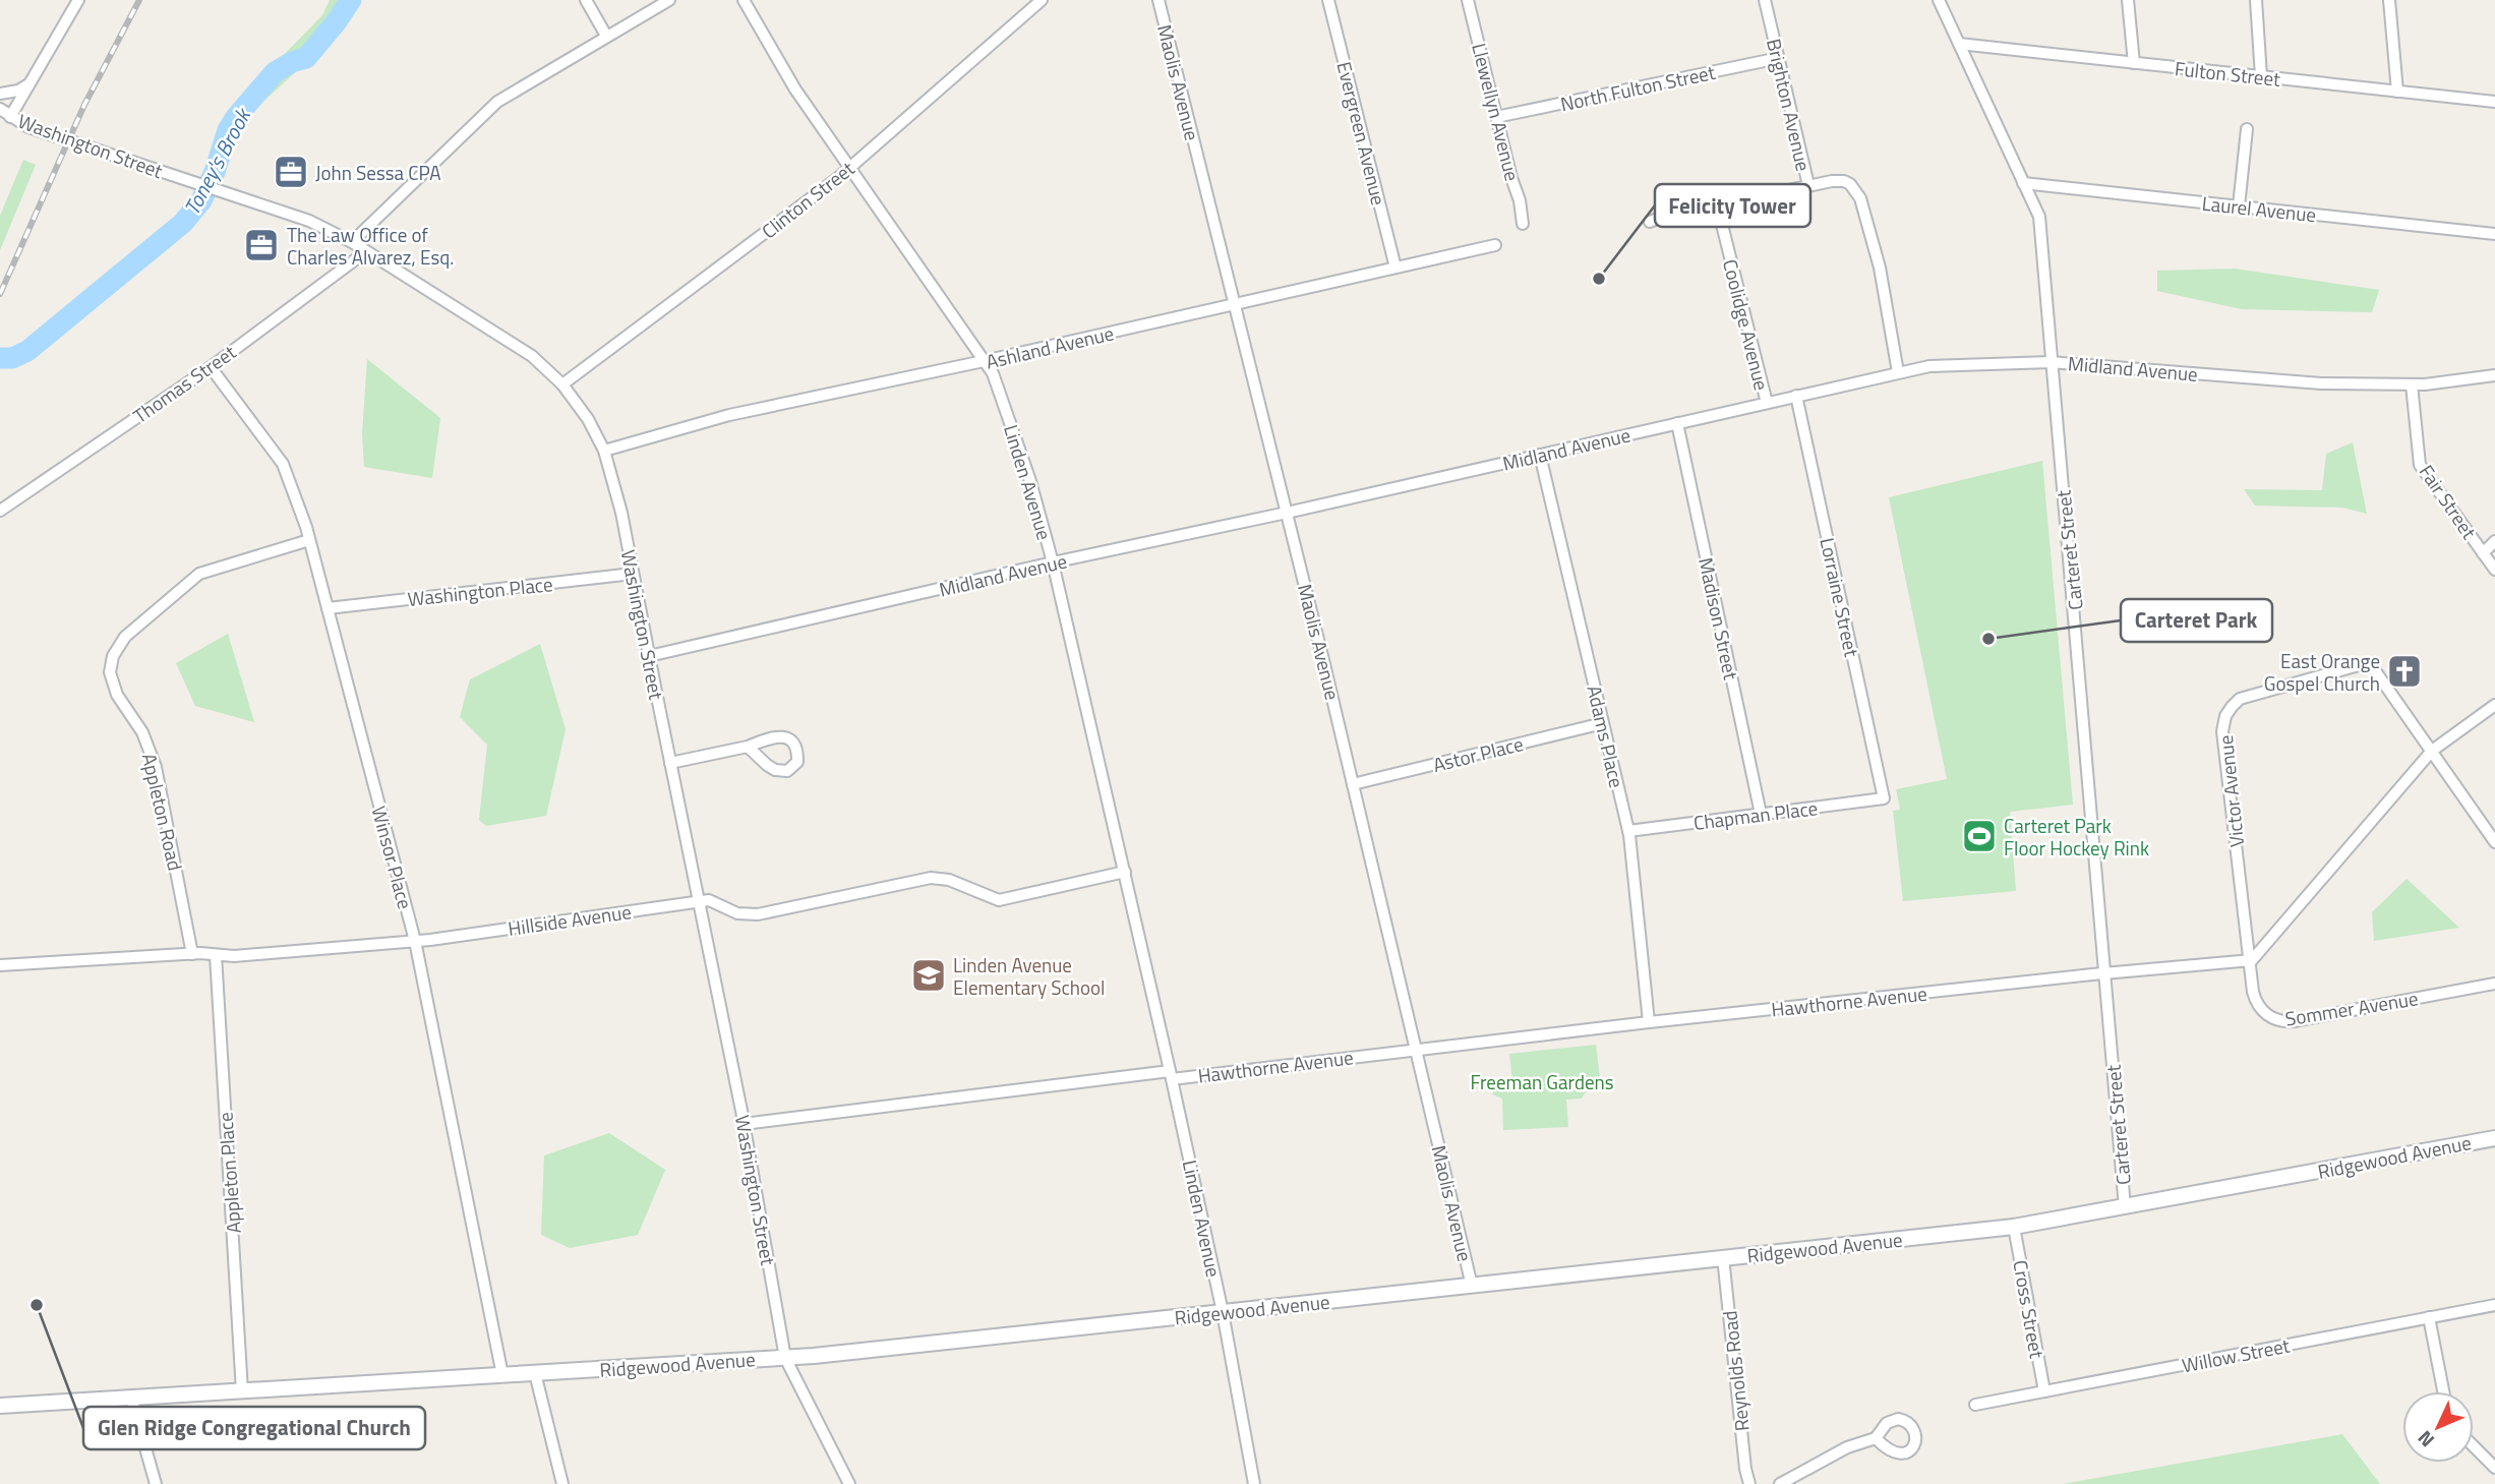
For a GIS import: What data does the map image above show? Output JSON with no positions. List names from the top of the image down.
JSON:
{
  "streets": {
    "street": [
      "Fulton Street",
      "Maolis Avenue",
      "North Fulton Street",
      "Brighton Avenue",
      "Llewellyn Avenue",
      "Evergreen Avenue",
      "Washington Street",
      "Clinton Street",
      "Laurel Avenue",
      "Coolidge Avenue",
      "Ashland Avenue",
      "Midland Avenue",
      "Thomas Street",
      "Linden Avenue",
      "Fair Street",
      "Carteret Street",
      "Washington Place",
      "Lorraine Street",
      "Madison Street",
      "Adams Place",
      "Astor Place",
      "Victor Avenue",
      "Appleton Road",
      "Chapman Place",
      "Winsor Place",
      "Hillside Avenue",
      "Hawthorne Avenue",
      "Sommer Avenue",
      "Ridgewood Avenue",
      "Appleton Place",
      "Cross Street",
      "Willow Street",
      "Reynolds Road"
    ]
  },
  "crossings": [
    ["Fulton Street", "Carteret Street"],
    ["Maolis Avenue", "Ashland Avenue"],
    ["Maolis Avenue", "Midland Avenue"],
    ["Maolis Avenue", "Astor Place"],
    ["Maolis Avenue", "Hawthorne Avenue"],
    ["Maolis Avenue", "Ridgewood Avenue"],
    ["North Fulton Street", "Brighton Avenue"],
    ["North Fulton Street", "Llewellyn Avenue"],
    ["Brighton Avenue", "Midland Avenue"],
    ["Evergreen Avenue", "Ashland Avenue"],
    ["Washington Street", "Clinton Street"],
    ["Washington Street", "Ashland Avenue"],
    ["Washington Street", "Midland Avenue"],
    ["Washington Street", "Thomas Street"],
    ["Washington Street", "Washington Place"],
    ["Washington Street", "Hillside Avenue"],
    ["Washington Street", "Hawthorne Avenue"],
    ["Washington Street", "Ridgewood Avenue"],
    ["Clinton Street", "Linden Avenue"],
    ["Laurel Avenue", "Carteret Street"],
    ["Coolidge Avenue", "Midland Avenue"],
    ["Ashland Avenue", "Linden Avenue"],
    ["Midland Avenue", "Linden Avenue"],
    ["Midland Avenue", "Fair Street"],
    ["Midland Avenue", "Carteret Street"],
    ["Midland Avenue", "Lorraine Street"],
    ["Midland Avenue", "Madison Street"],
    ["Midland Avenue", "Adams Place"],
    ["Thomas Street", "Winsor Place"],
    ["Linden Avenue", "Hillside Avenue"],
    ["Linden Avenue", "Hawthorne Avenue"],
    ["Linden Avenue", "Ridgewood Avenue"],
    ["Carteret Street", "Hawthorne Avenue"],
    ["Carteret Street", "Ridgewood Avenue"],
    ["Washington Place", "Winsor Place"],
    ["Lorraine Street", "Chapman Place"],
    ["Madison Street", "Chapman Place"],
    ["Adams Place", "Astor Place"],
    ["Adams Place", "Chapman Place"],
    ["Adams Place", "Hawthorne Avenue"],
    ["Victor Avenue", "Hawthorne Avenue"],
    ["Victor Avenue", "Sommer Avenue"],
    ["Appleton Road", "Winsor Place"],
    ["Appleton Road", "Hillside Avenue"],
    ["Winsor Place", "Hillside Avenue"],
    ["Winsor Place", "Ridgewood Avenue"],
    ["Hillside Avenue", "Appleton Place"],
    ["Hawthorne Avenue", "Sommer Avenue"],
    ["Ridgewood Avenue", "Appleton Place"],
    ["Ridgewood Avenue", "Cross Street"],
    ["Ridgewood Avenue", "Reynolds Road"],
    ["Cross Street", "Willow Street"]
  ],
  "water": ["Toney's Brook"],
  "parks": ["Freeman Gardens"],
  "places": {
    "office": ["John Sessa CPA", "The Law Office of Charles Alvarez, Esq."],
    "other": ["Felicity Tower", "Carteret Park", "Glen Ridge Congregational Church"],
    "church": ["East Orange Gospel Church"],
    "sports": ["Carteret Park Floor Hockey Rink"],
    "school or university": ["Linden Avenue Elementary School"]
  },
  "north": "bottom left"
}
